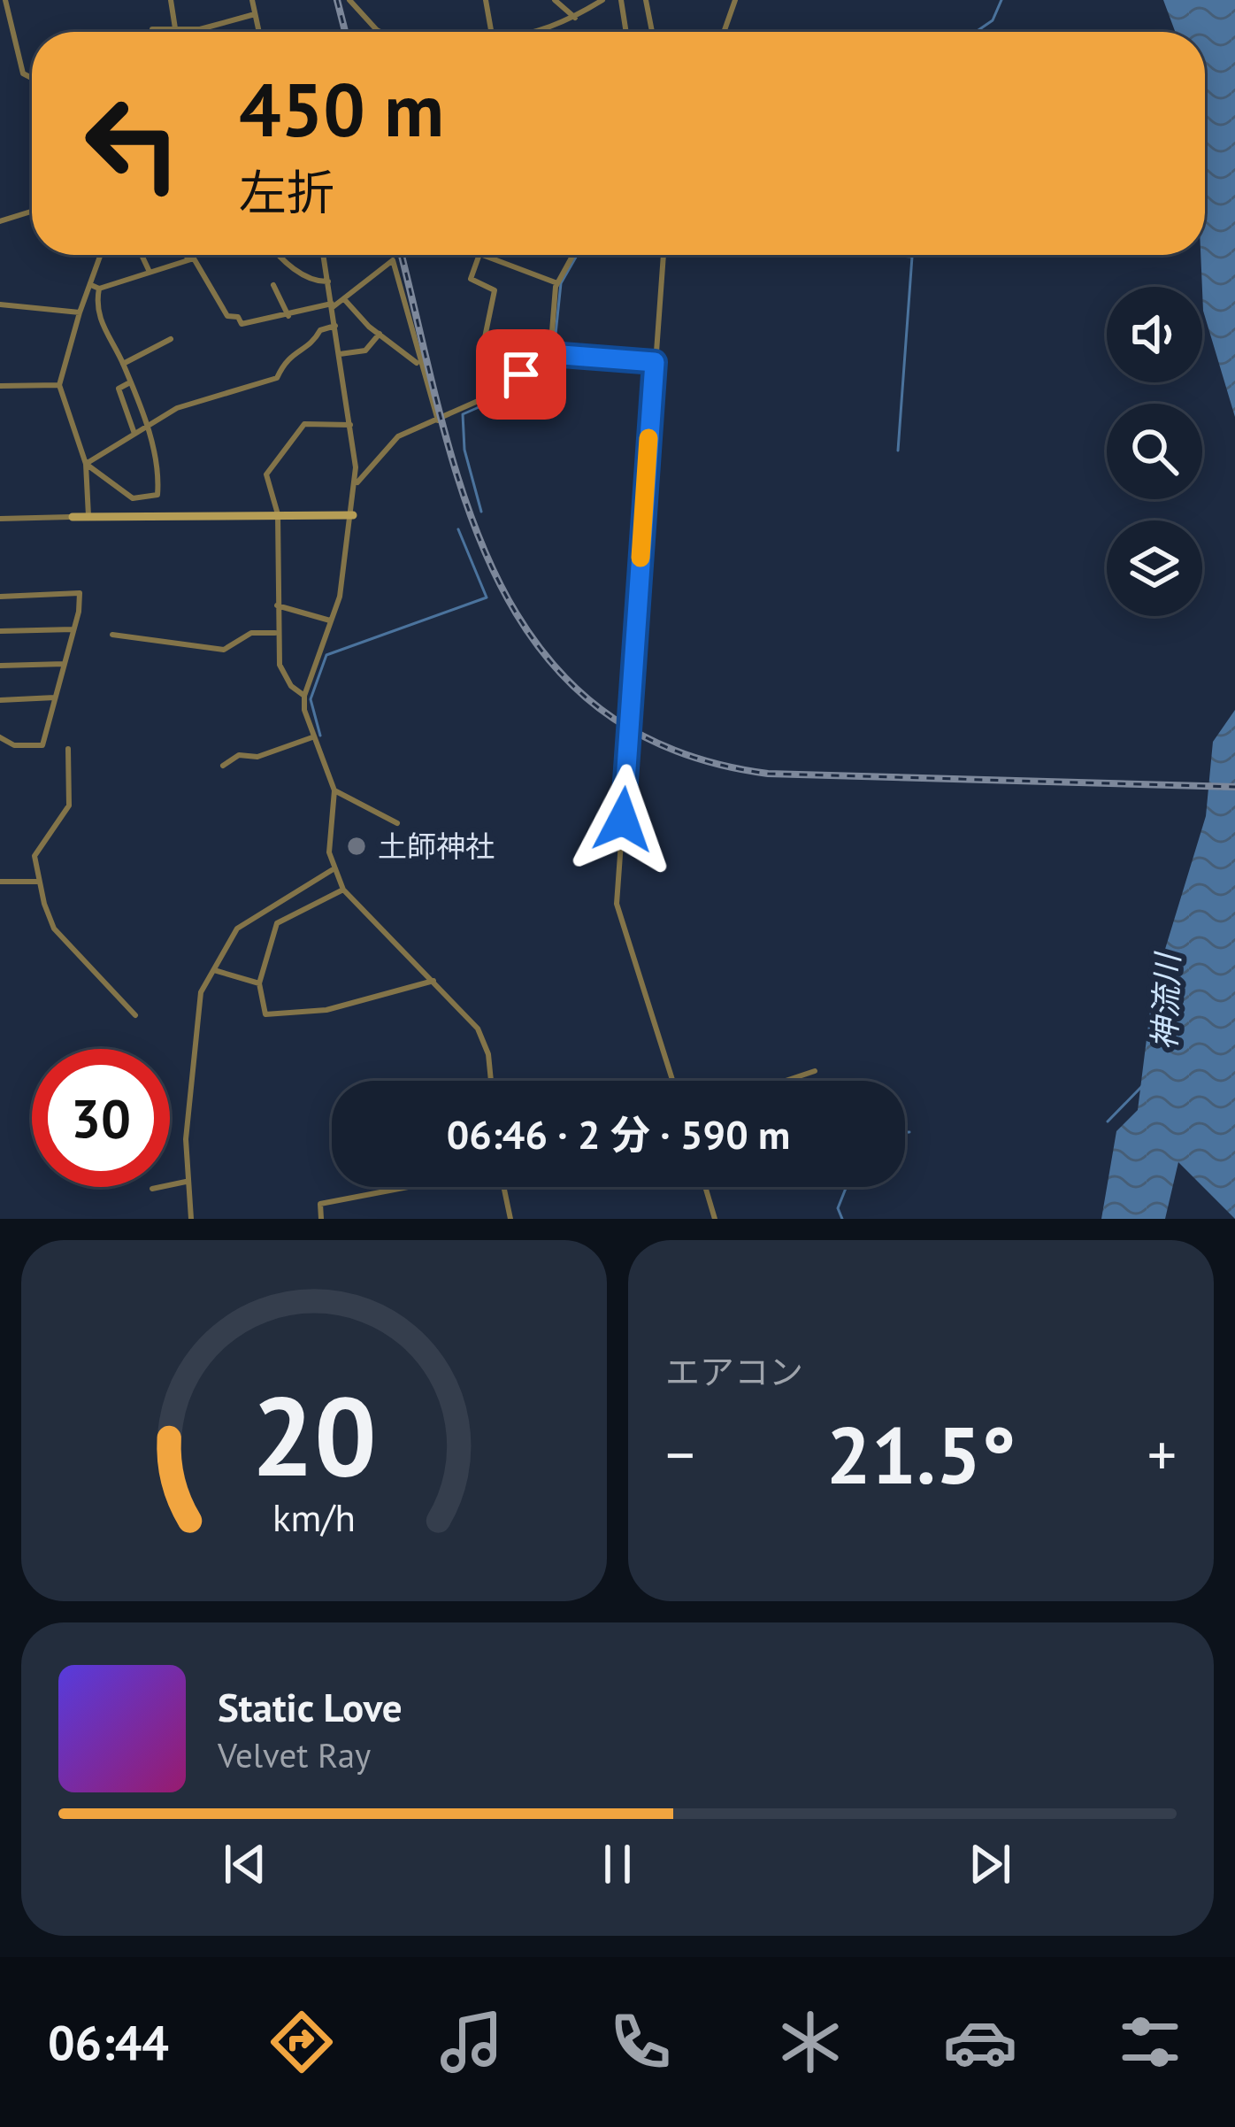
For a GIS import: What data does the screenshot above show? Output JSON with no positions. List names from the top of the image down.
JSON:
{
  "water": ["神流川"],
  "places": ["土師神社"],
  "page": {
    "turn": ["450 m", "左折"],
    "limit": "30",
    "trip": "06:46 · 2 分 · 590 m",
    "tile": "エアコン",
    "heat": ["−", "21.5°", "+"],
    "song": ["Static Love", "Velvet Ray"],
    "tabs": "06:44",
    "gauge": ["20", "km/h"]
  }
}
